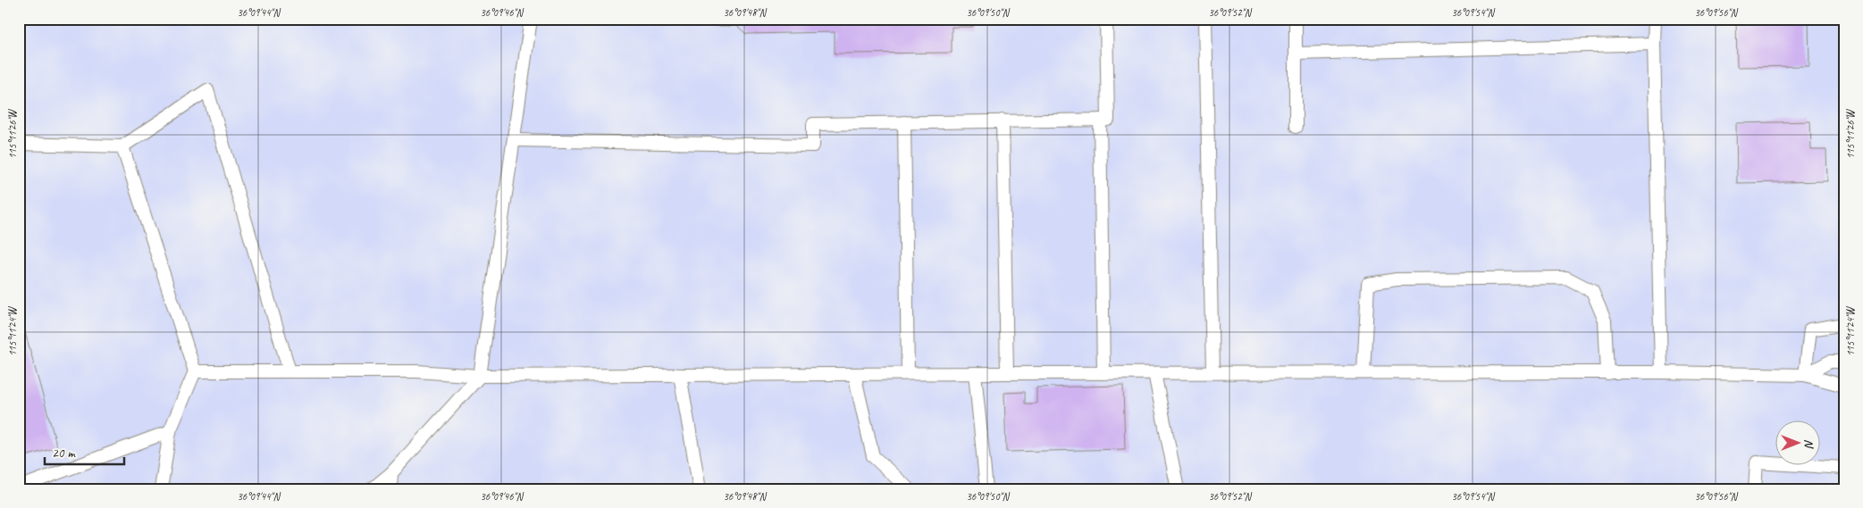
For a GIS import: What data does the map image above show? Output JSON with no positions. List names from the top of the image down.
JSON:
{
  "scale_bar": "20 m",
  "north": "right",
  "coordinates": [
    "36°09'44\"N",
    "36°09'46\"N",
    "36°09'48\"N",
    "36°09'50\"N",
    "36°09'52\"N",
    "36°09'54\"N",
    "36°09'56\"N",
    "115°11'26\"W",
    "115°11'24\"W"
  ]
}
